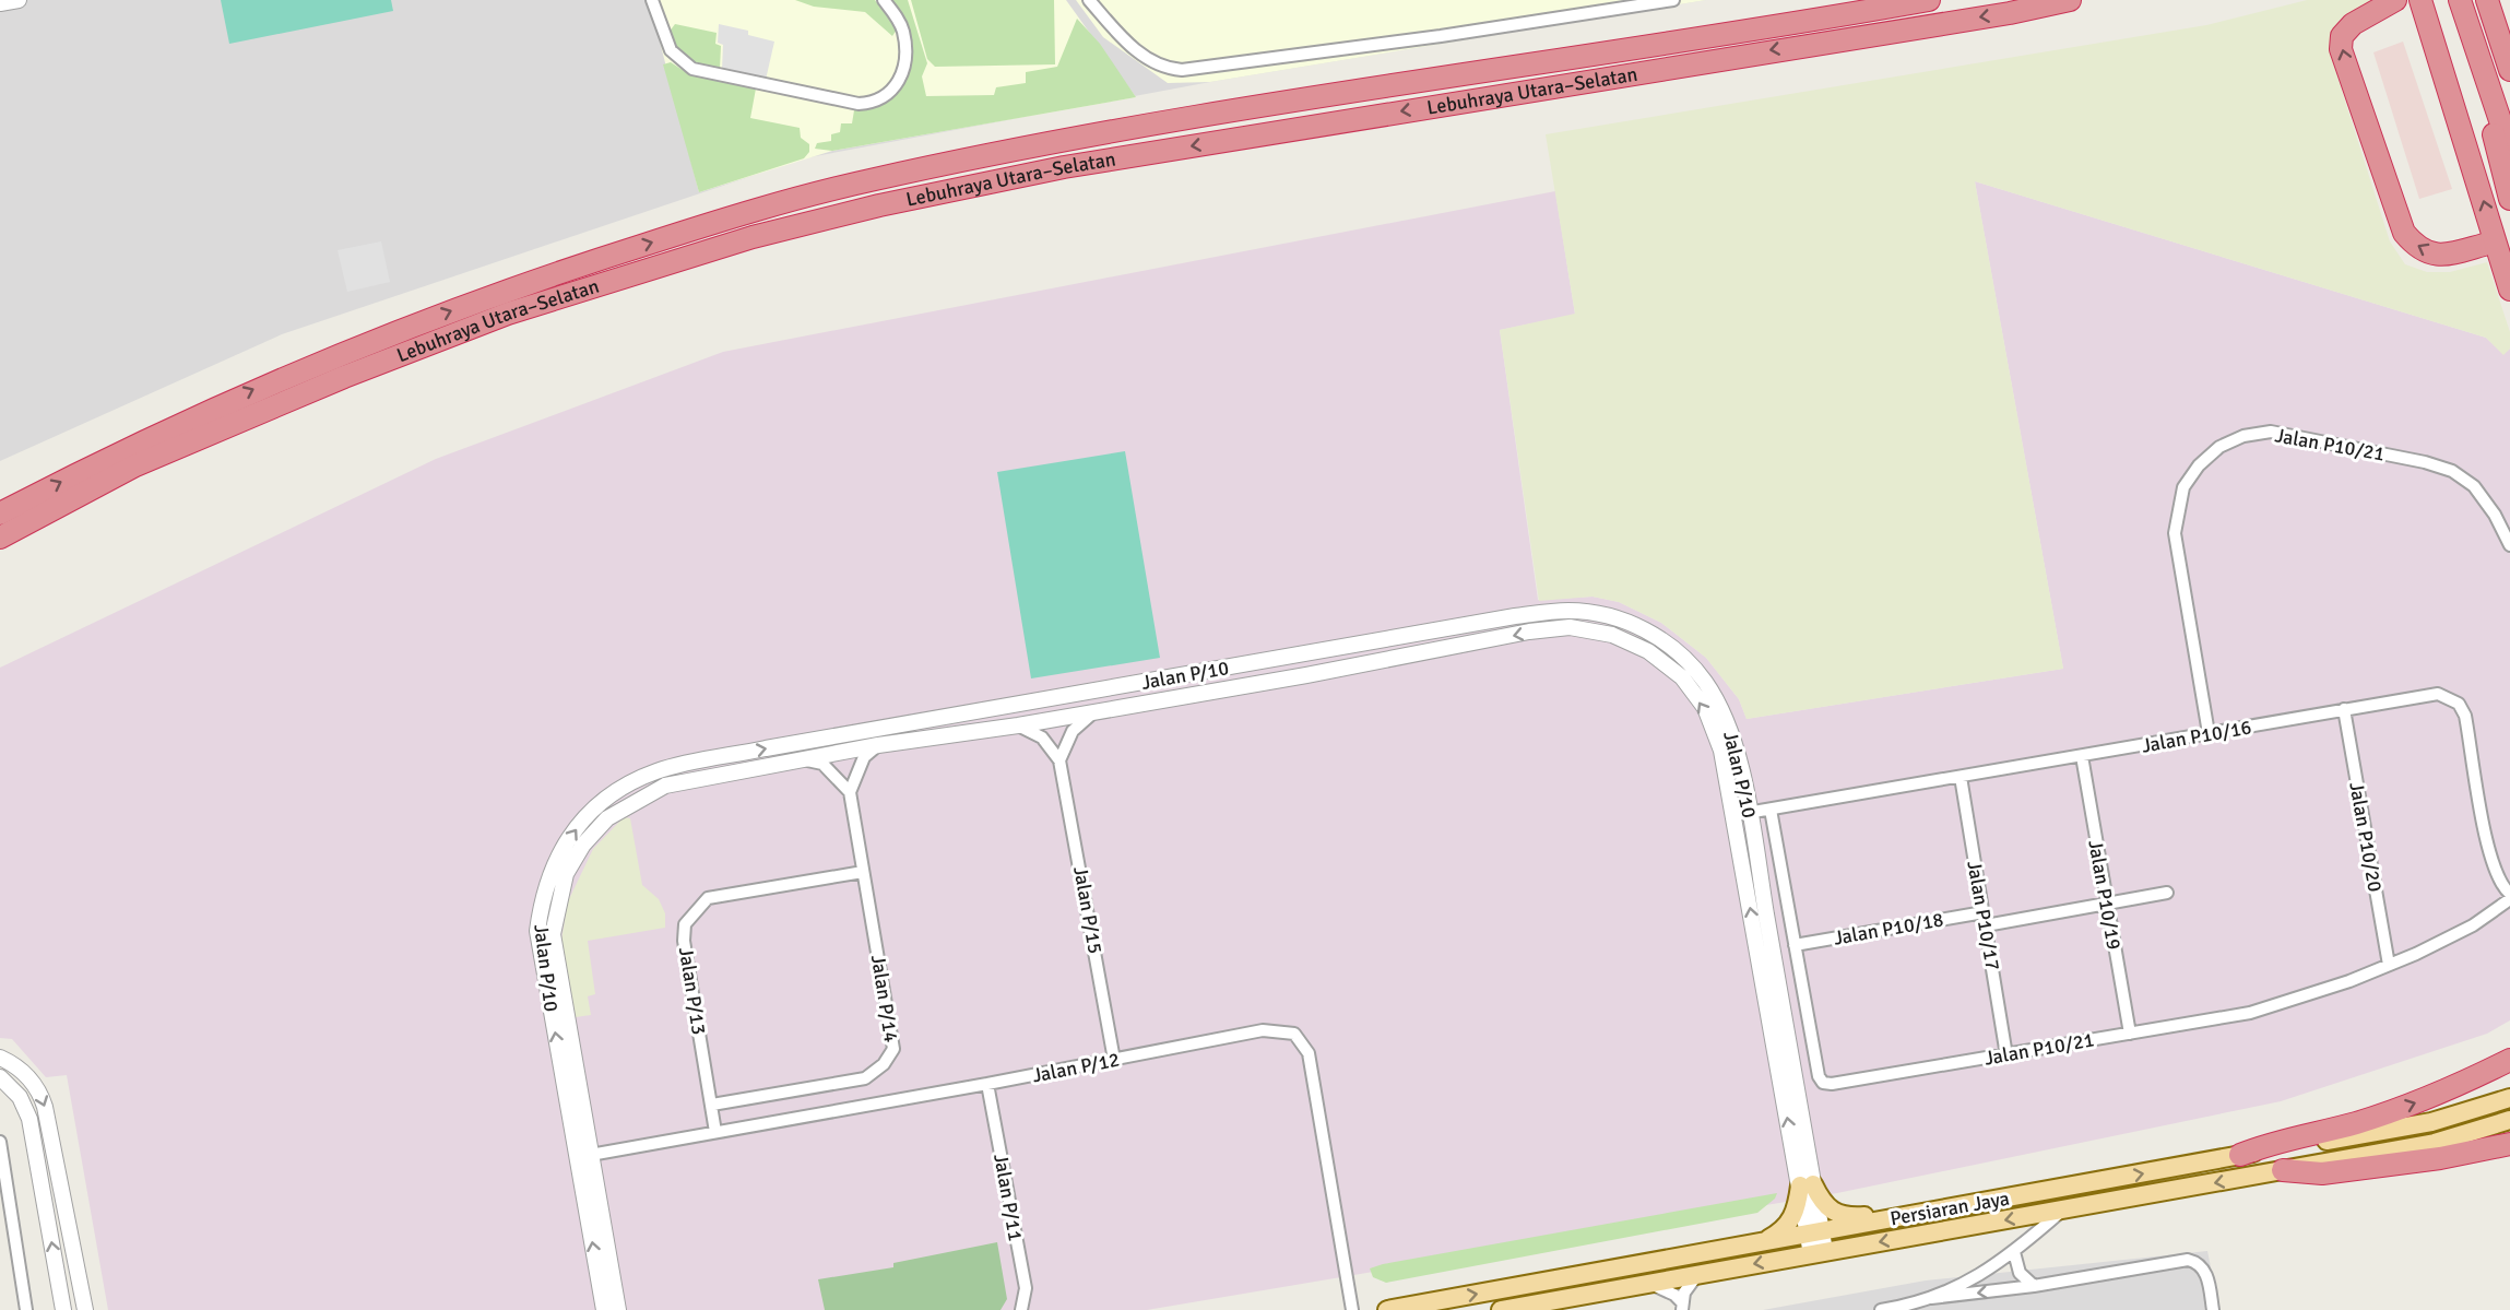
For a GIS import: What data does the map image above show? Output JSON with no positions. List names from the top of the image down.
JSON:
{
  "streets": {
    "highway": ["Lebuhraya Utara–Selatan"],
    "main road": ["Persiaran Jaya"],
    "street": [
      "Jalan P10/21",
      "Jalan P/10",
      "Jalan P10/16",
      "Jalan P10/20",
      "Jalan P10/19",
      "Jalan P/15",
      "Jalan P10/17",
      "Jalan P10/18",
      "Jalan P/13",
      "Jalan P/14",
      "Jalan P/12",
      "Jalan P/11"
    ]
  },
  "crossings": [
    ["Jalan P10/21", "Jalan P10/16"],
    ["Jalan P10/21", "Jalan P10/20"],
    ["Jalan P10/21", "Jalan P10/19"],
    ["Jalan P10/21", "Jalan P10/17"],
    ["Jalan P10/21", "Jalan P10/18"],
    ["Jalan P/10", "Jalan P10/16"],
    ["Jalan P/10", "Jalan P/12"],
    ["Jalan P/10", "Persiaran Jaya"],
    ["Jalan P10/16", "Jalan P10/20"],
    ["Jalan P10/16", "Jalan P10/19"],
    ["Jalan P10/16", "Jalan P10/17"],
    ["Jalan P/15", "Jalan P/12"],
    ["Jalan P10/17", "Jalan P10/18"],
    ["Jalan P/13", "Jalan P/14"],
    ["Jalan P/13", "Jalan P/12"],
    ["Jalan P/12", "Jalan P/11"]
  ]
}
